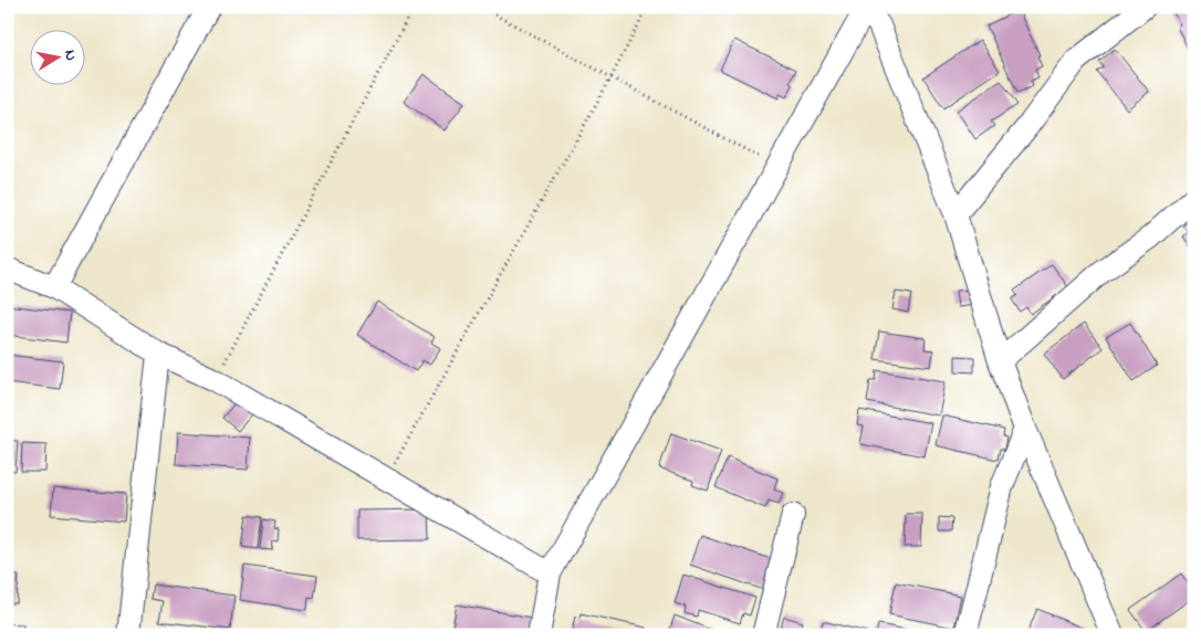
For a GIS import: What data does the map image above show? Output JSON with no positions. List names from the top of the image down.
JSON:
{
  "north": "right"
}
